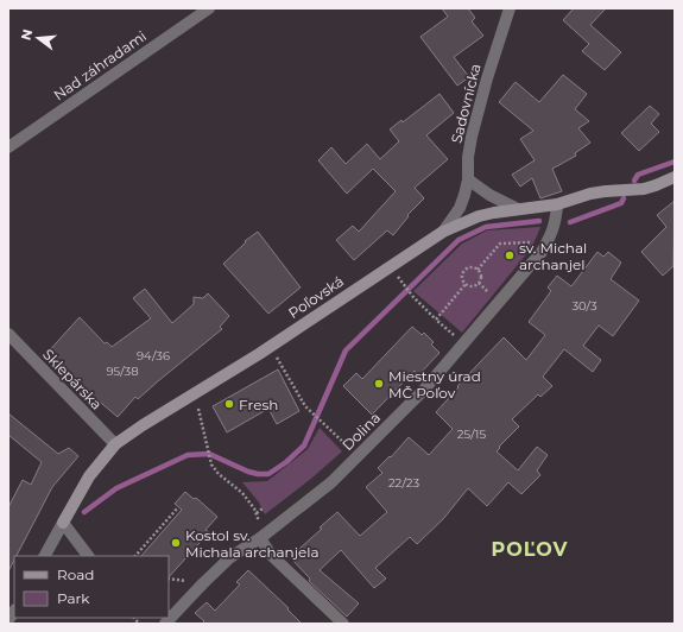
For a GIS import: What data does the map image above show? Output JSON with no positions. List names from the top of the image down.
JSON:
{
  "streets": {
    "street": [
      "Nad záhradami",
      "Sadovnícka",
      "Poľovská",
      "Sklepárska",
      "Dolina"
    ]
  },
  "crossings": [
    ["Sadovnícka", "Poľovská"],
    ["Poľovská", "Sklepárska"],
    ["Poľovská", "Dolina"]
  ],
  "districts": ["POĽOV"],
  "places": [
    "sv. Michal archanjel",
    "Miestny úrad MČ Poľov",
    "Fresh",
    "Kostol sv. Michala archanjela"
  ],
  "house_numbers": [
    "30/3",
    "94/36",
    "95/38",
    "25/15",
    "22/23"
  ],
  "legend": ["Road", "Park"],
  "north": "left"
}
